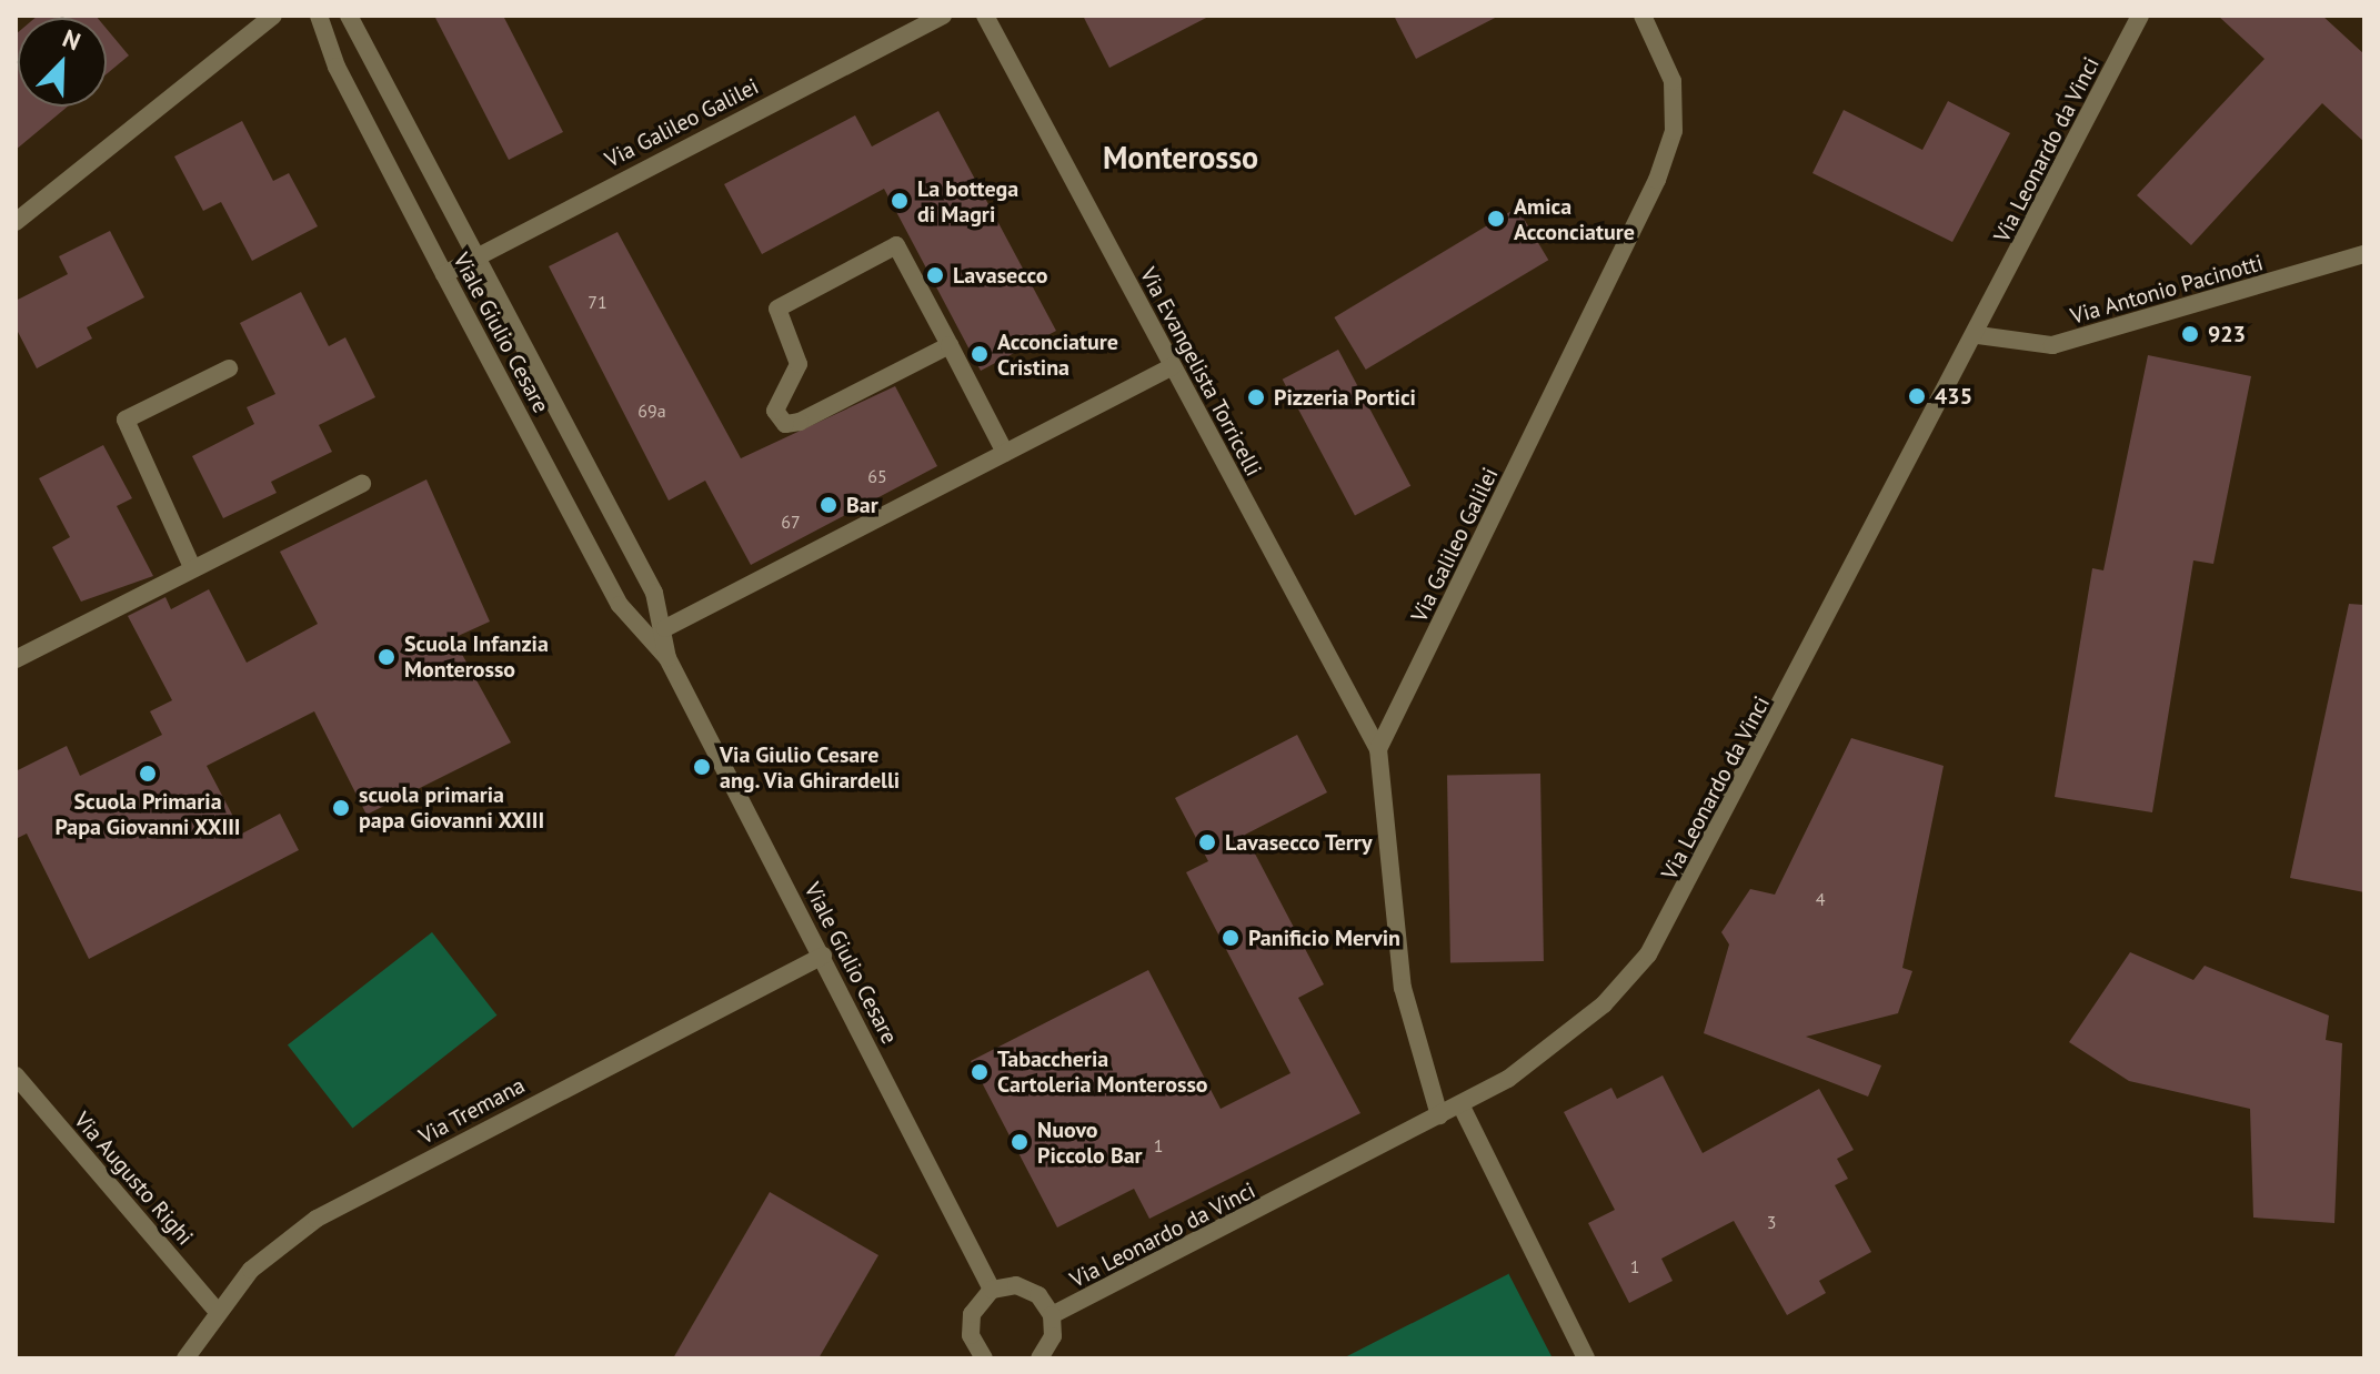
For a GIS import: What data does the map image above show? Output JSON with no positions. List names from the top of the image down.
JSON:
{
  "streets": {
    "street": [
      "Via Galileo Galilei",
      "Via Leonardo da Vinci",
      "Via Antonio Pacinotti",
      "Viale Giulio Cesare",
      "Via Evangelista Torricelli",
      "Via Tremana",
      "Via Augusto Righi"
    ]
  },
  "crossings": [
    ["Via Galileo Galilei", "Viale Giulio Cesare"],
    ["Via Galileo Galilei", "Via Evangelista Torricelli"],
    ["Via Leonardo da Vinci", "Via Antonio Pacinotti"],
    ["Viale Giulio Cesare", "Via Tremana"],
    ["Via Tremana", "Via Augusto Righi"]
  ],
  "districts": ["Monterosso"],
  "places": [
    "La bottega di Magri",
    "Amica Acconciature",
    "Lavasecco",
    "923",
    "Acconciature Cristina",
    "435",
    "Pizzeria Portici",
    "Bar",
    "Scuola Infanzia Monterosso",
    "Via Giulio Cesare ang. Via Ghirardelli",
    "Scuola Primaria Papa Giovanni XXIII",
    "scuola primaria papa Giovanni XXIII",
    "Lavasecco Terry",
    "Panificio Mervin",
    "Tabaccheria Cartoleria Monterosso",
    "Nuovo Piccolo Bar"
  ],
  "house_numbers": [
    "71",
    "69a",
    "65",
    "67",
    "4",
    "1",
    "3",
    "1"
  ],
  "north": "top right"
}
